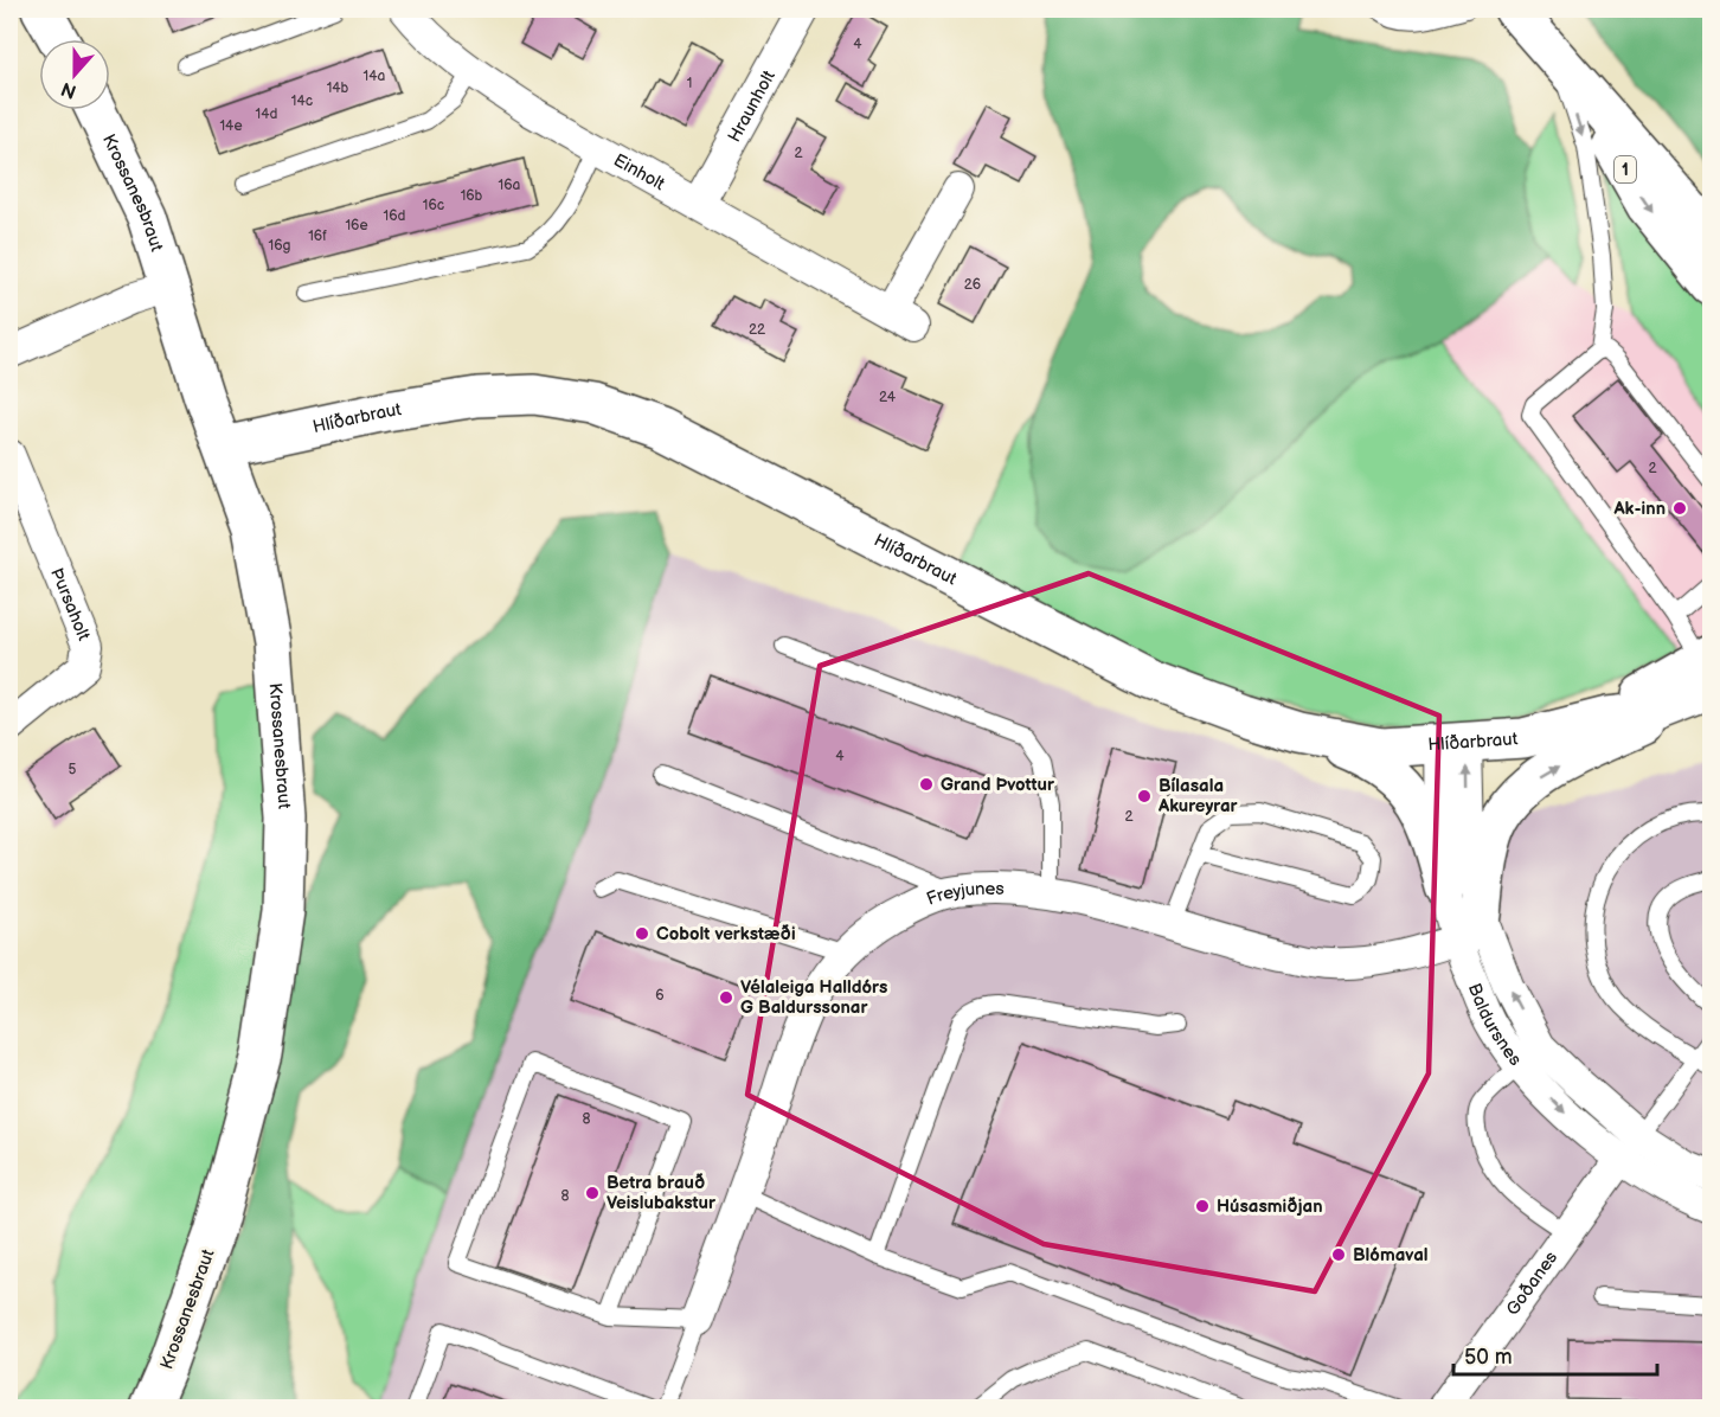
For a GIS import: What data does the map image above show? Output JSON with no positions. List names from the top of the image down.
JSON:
{
  "streets": {
    "main road": ["1", "Krossanesbraut", "Hlíðarbraut"],
    "street": [
      "Hraunholt",
      "Einholt",
      "Þursaholt",
      "Freyjunes",
      "Baldursnes",
      "Goðanes"
    ]
  },
  "crossings": [
    ["Hraunholt", "Einholt"],
    ["Krossanesbraut", "Hlíðarbraut"],
    ["Hlíðarbraut", "Baldursnes"],
    ["Freyjunes", "Baldursnes"],
    ["Baldursnes", "Goðanes"]
  ],
  "places": [
    "Ak-inn",
    "Grand Þvottur",
    "Bílasala Akureyrar",
    "Cobolt verkstæði",
    "Vélaleiga Halldórs G Baldurssonar",
    "Betra brauð Veislubakstur",
    "Húsasmiðjan",
    "Blómaval"
  ],
  "house_numbers": [
    "4",
    "14a",
    "1",
    "14b",
    "14c",
    "14d",
    "14e",
    "2",
    "16a",
    "16b",
    "16c",
    "16d",
    "16e",
    "16f",
    "16g",
    "26",
    "22",
    "24",
    "2",
    "4",
    "5",
    "2",
    "6",
    "8",
    "8"
  ],
  "scale_bar": "50 m",
  "north": "bottom"
}
